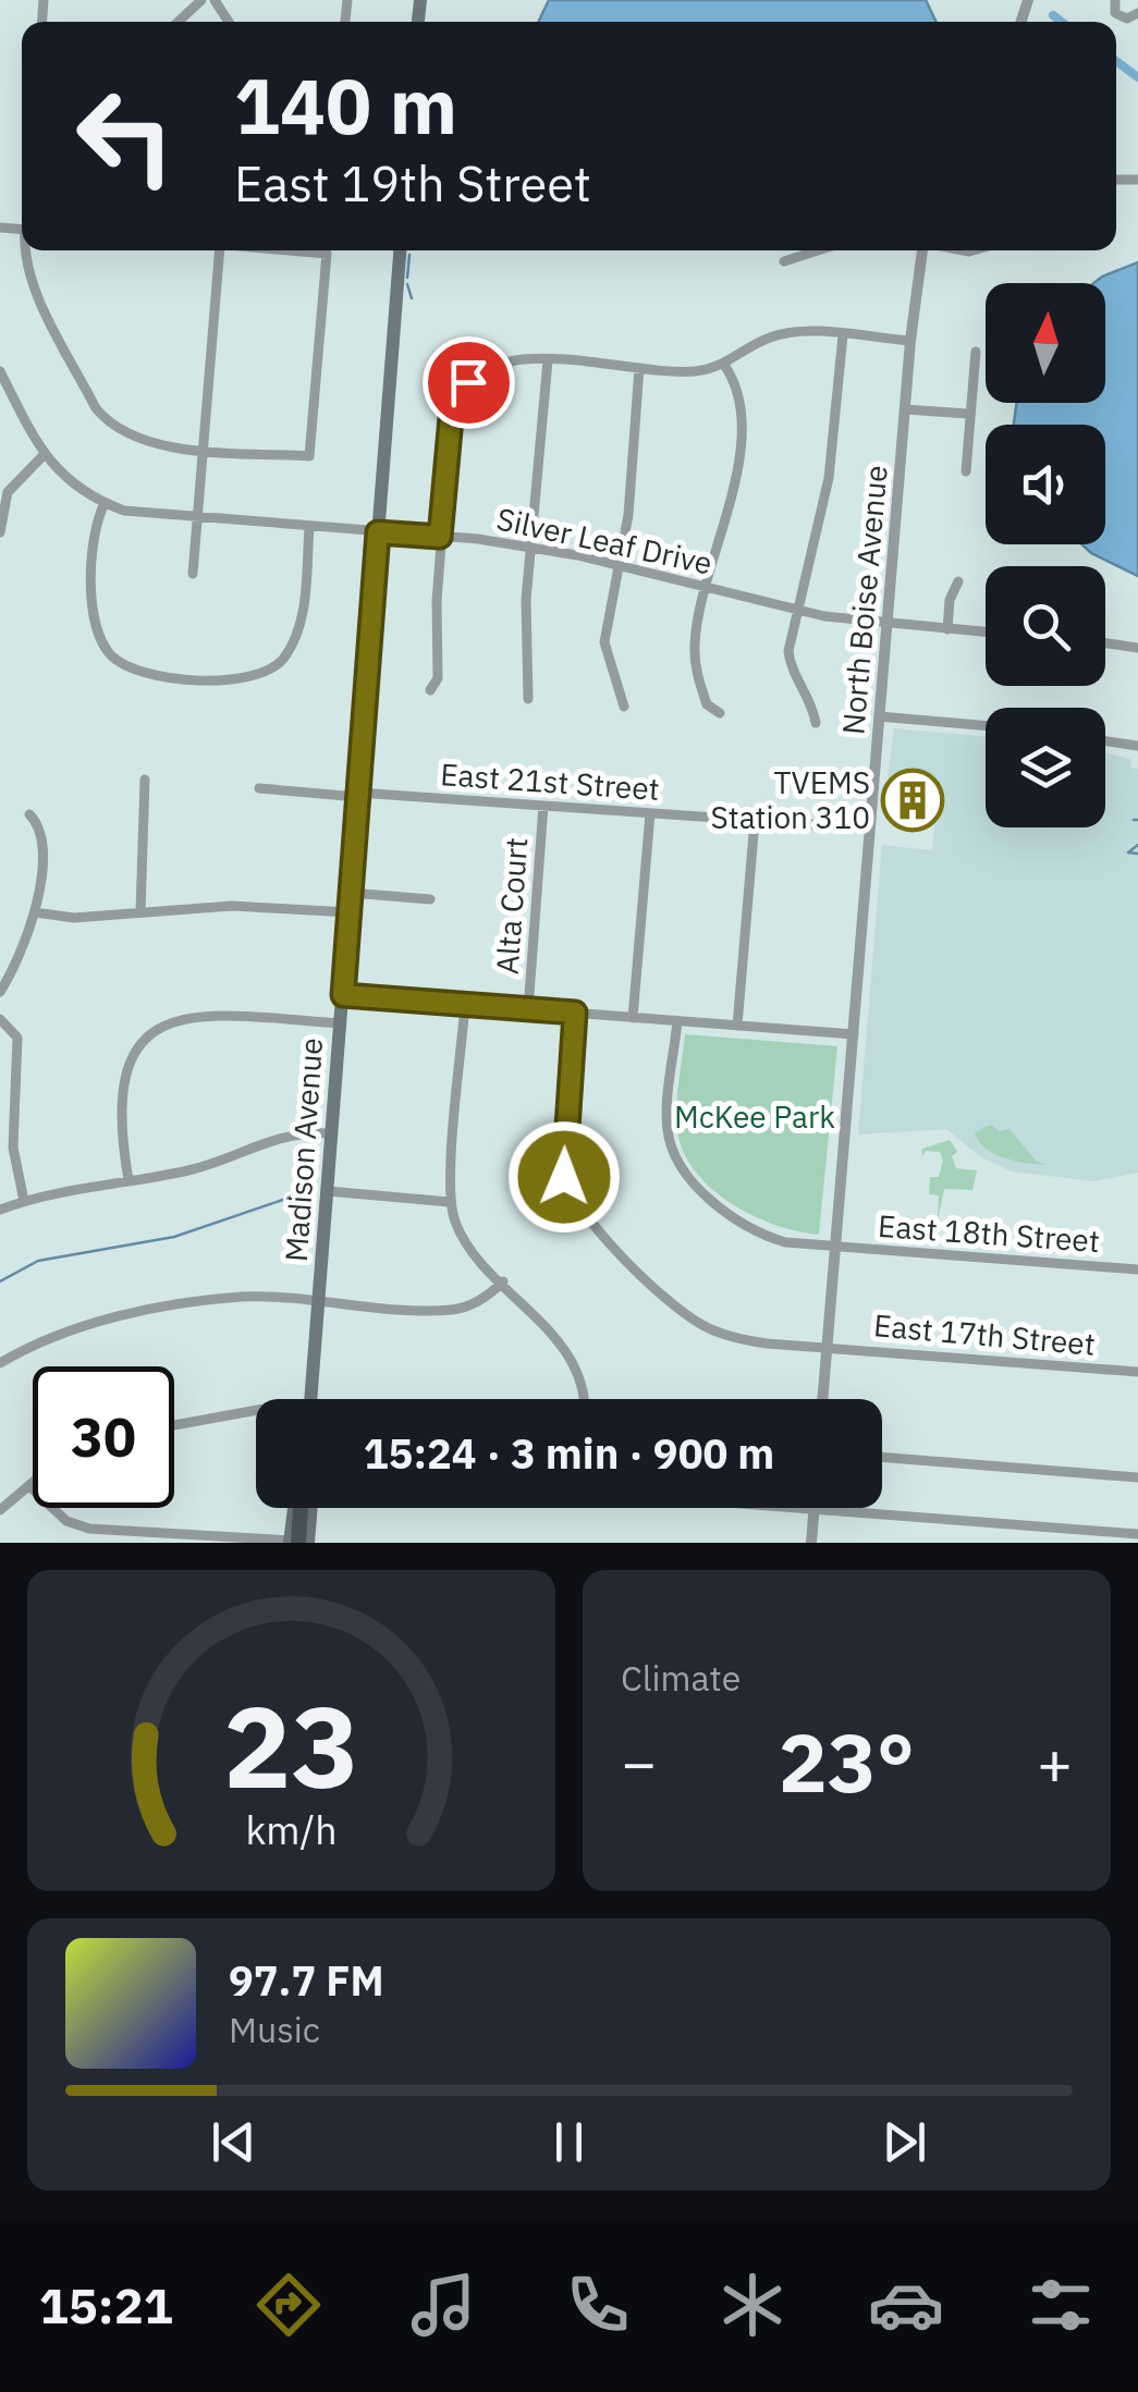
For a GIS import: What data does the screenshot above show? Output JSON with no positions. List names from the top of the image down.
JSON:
{
  "streets": {
    "main road": ["Madison Avenue"],
    "street": [
      "Silver Leaf Drive",
      "North Boise Avenue",
      "East 21st Street",
      "Alta Court",
      "East 18th Street",
      "East 17th Street"
    ]
  },
  "crossings": [
    ["Silver Leaf Drive", "North Boise Avenue"],
    ["Silver Leaf Drive", "Madison Avenue"],
    ["North Boise Avenue", "East 21st Street"],
    ["North Boise Avenue", "East 18th Street"],
    ["North Boise Avenue", "East 17th Street"],
    ["East 21st Street", "Alta Court"],
    ["East 21st Street", "Madison Avenue"]
  ],
  "parks": ["McKee Park"],
  "places": {
    "building": ["TVEMS Station 310"]
  },
  "north": "top",
  "page": {
    "turn": ["140 m", "East 19th Street"],
    "limit": "30",
    "trip": "15:24 · 3 min · 900 m",
    "tile": "Climate",
    "heat": ["−", "23°", "+"],
    "song": ["97.7 FM", "Music"],
    "tabs": "15:21",
    "gauge": ["23", "km/h"]
  }
}
